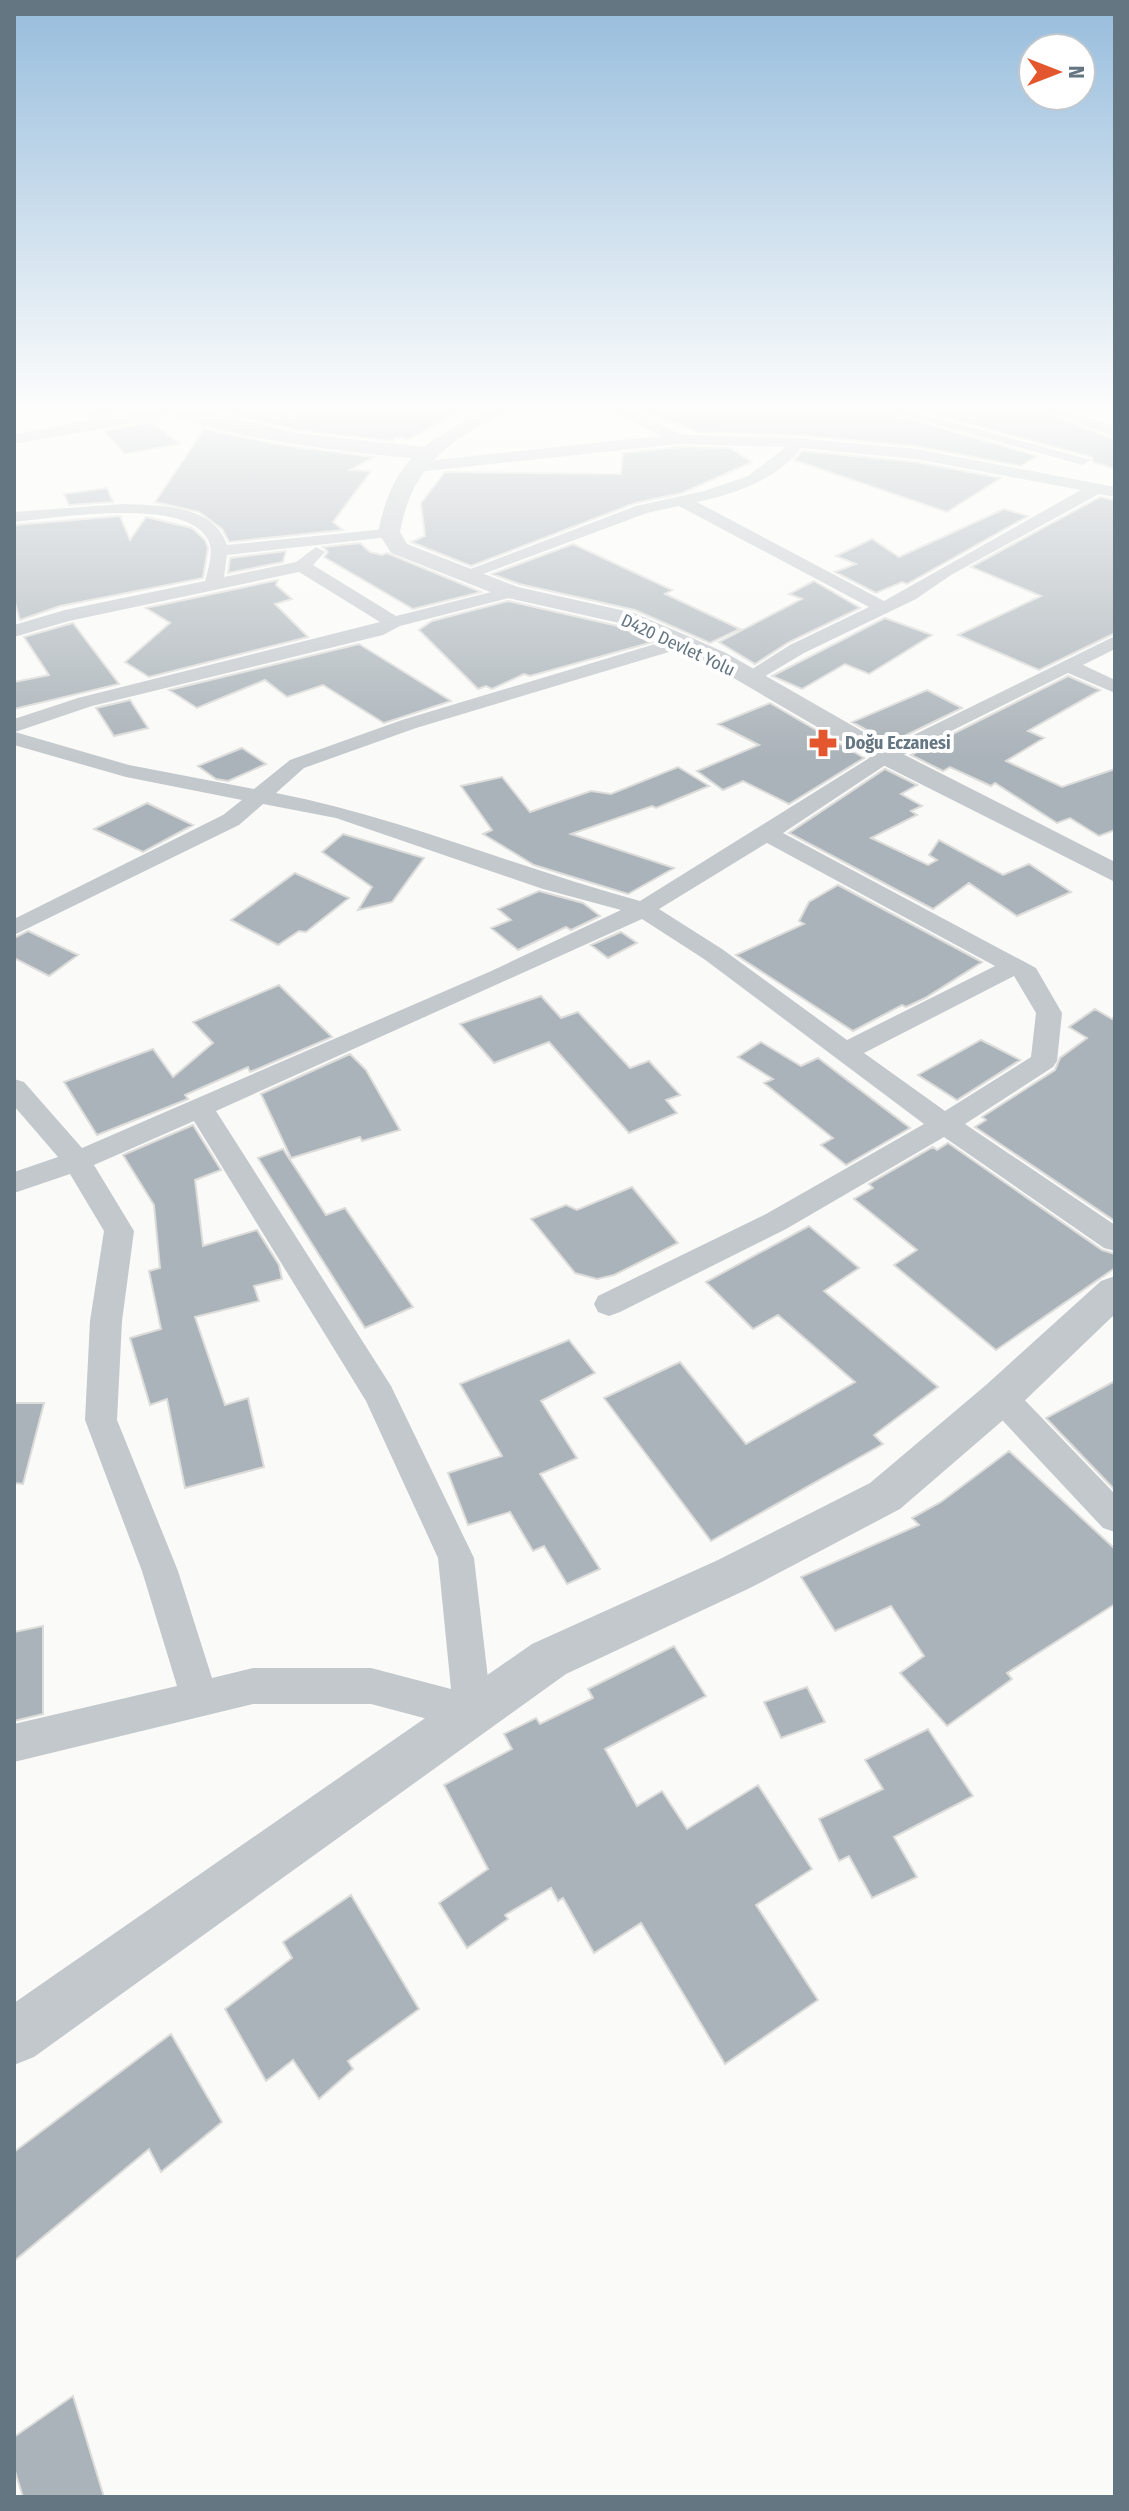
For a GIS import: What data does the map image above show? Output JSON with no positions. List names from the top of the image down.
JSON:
{
  "streets": {
    "street": ["D420 Devlet Yolu"]
  },
  "places": {
    "pharmacy": ["Doğu Eczanesi"]
  },
  "north": "right"
}
